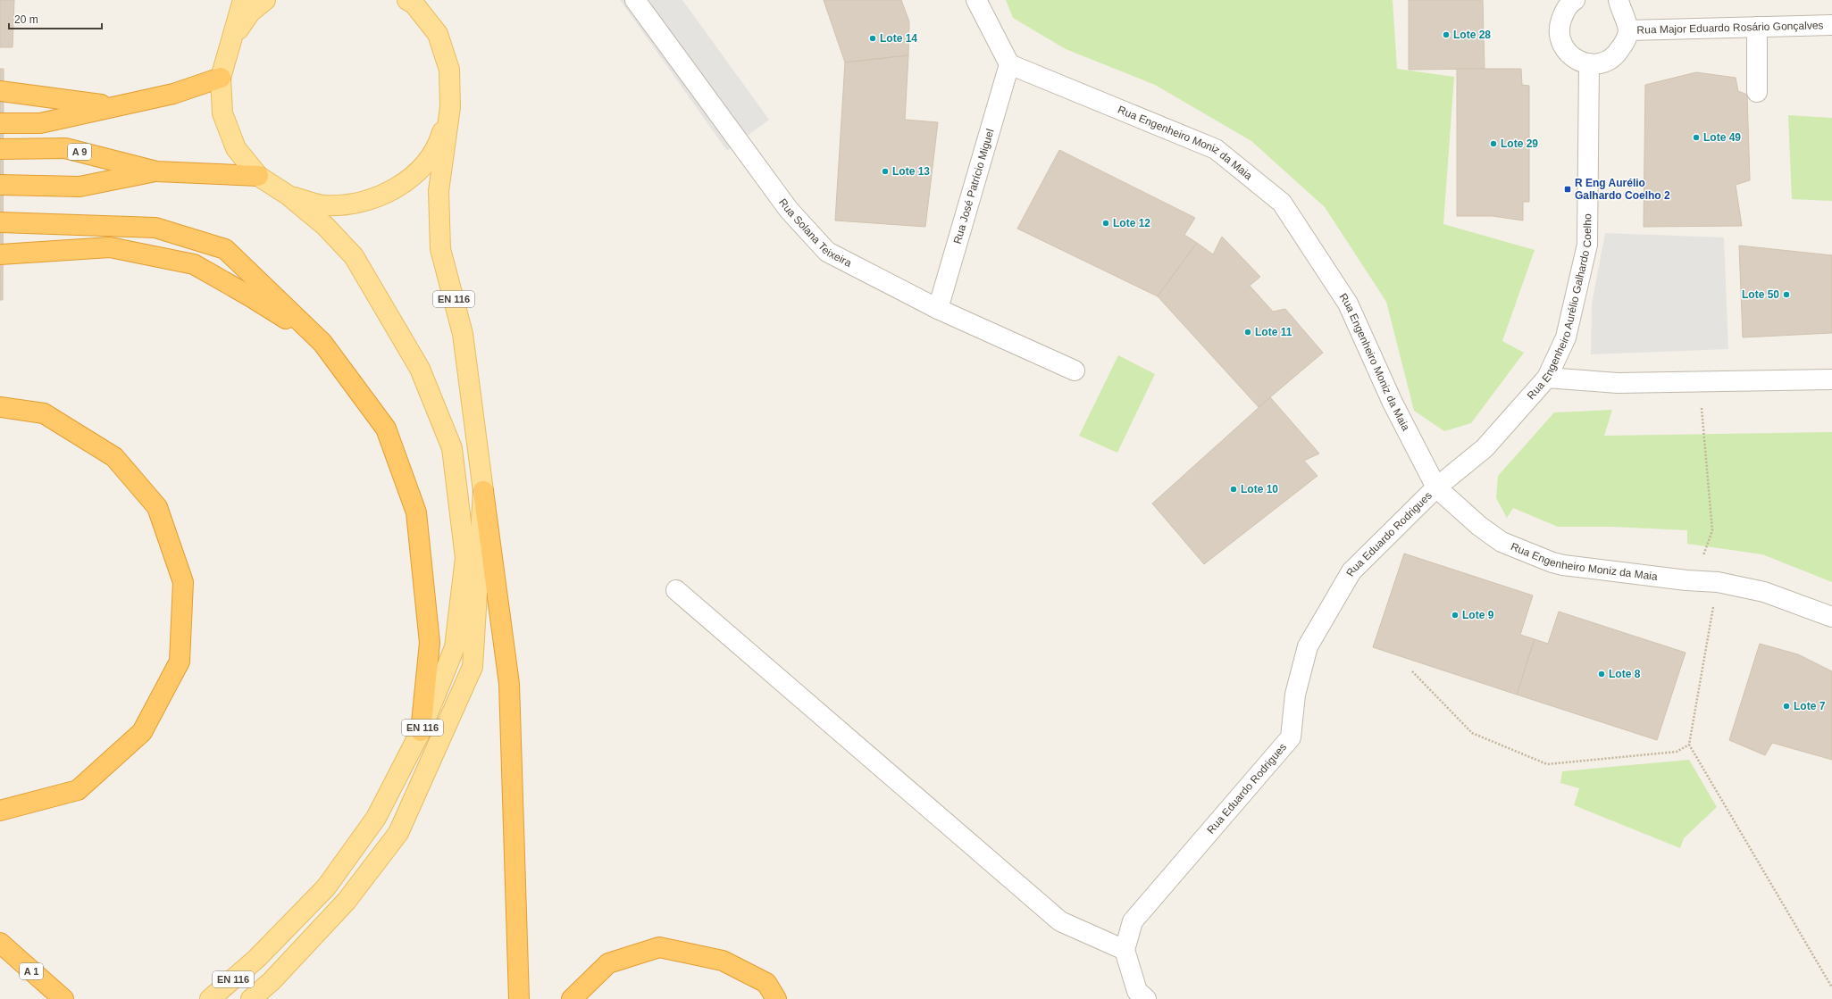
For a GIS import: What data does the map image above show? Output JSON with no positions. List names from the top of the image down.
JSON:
{
  "streets": {
    "highway": ["A 9", "A 1"],
    "main road": ["EN 116"],
    "street": [
      "Rua Major Eduardo Rosário Gonçalves",
      "Rua Engenheiro Moniz da Maia",
      "Rua José Patrício Miguel",
      "Rua Solana Teixeira",
      "Rua Engenheiro Aurélio Galhardo Coelho",
      "Rua Eduardo Rodrigues"
    ]
  },
  "crossings": [
    ["Rua Engenheiro Moniz da Maia", "Rua José Patrício Miguel"],
    ["Rua Engenheiro Moniz da Maia", "Rua Engenheiro Aurélio Galhardo Coelho"],
    ["Rua Engenheiro Moniz da Maia", "Rua Eduardo Rodrigues"],
    ["Rua José Patrício Miguel", "Rua Solana Teixeira"],
    ["Rua Engenheiro Aurélio Galhardo Coelho", "Rua Eduardo Rodrigues"]
  ],
  "places": {
    "other": [
      "Lote 28",
      "Lote 14",
      "Lote 49",
      "Lote 29",
      "Lote 13",
      "Lote 12",
      "Lote 50",
      "Lote 11",
      "Lote 10",
      "Lote 9",
      "Lote 8",
      "Lote 7"
    ],
    "transit": ["R Eng Aurélio Galhardo Coelho 2"]
  },
  "scale_bar": "20 m"
}
